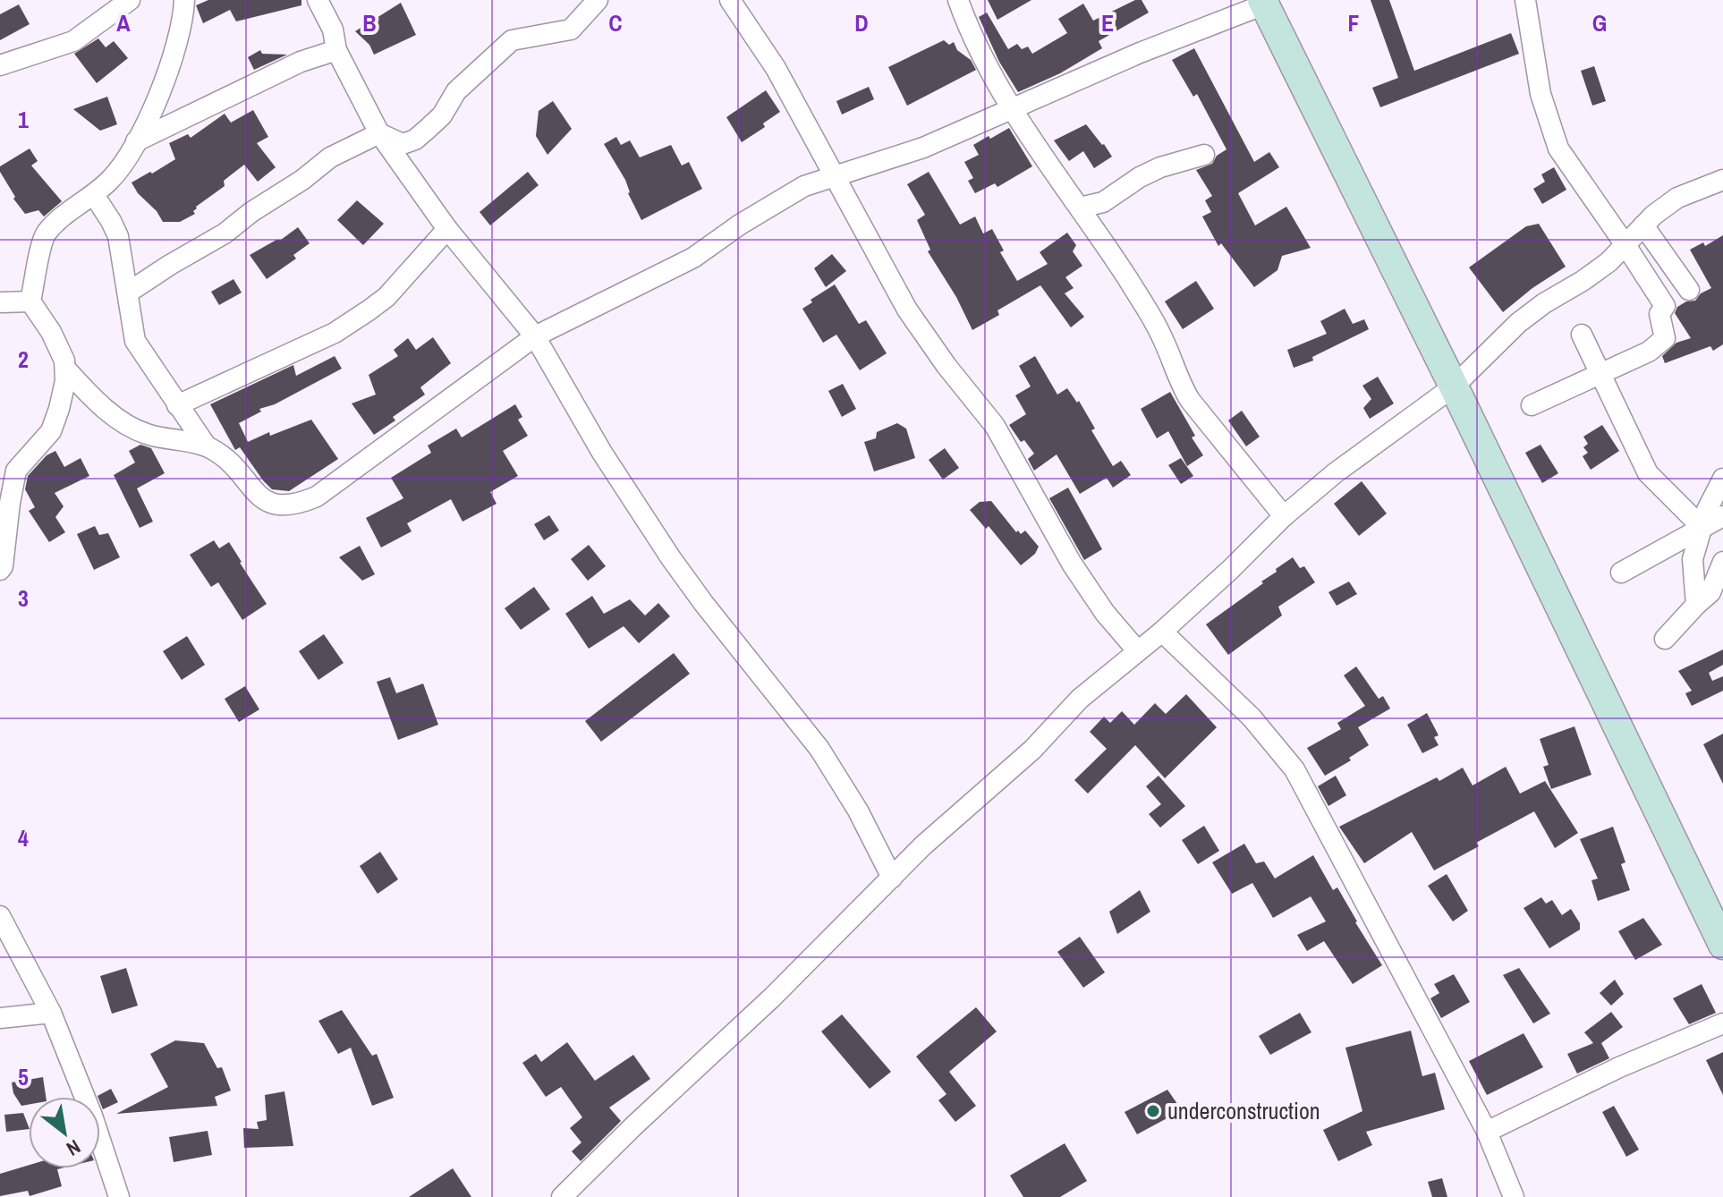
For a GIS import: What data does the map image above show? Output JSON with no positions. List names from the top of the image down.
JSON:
{
  "places": ["underconstruction"],
  "north": "bottom right",
  "grid": {
    "columns": [
      "A",
      "B",
      "C",
      "D",
      "E",
      "F",
      "G"
    ],
    "rows": [
      "1",
      "2",
      "3",
      "4",
      "5"
    ]
  }
}
